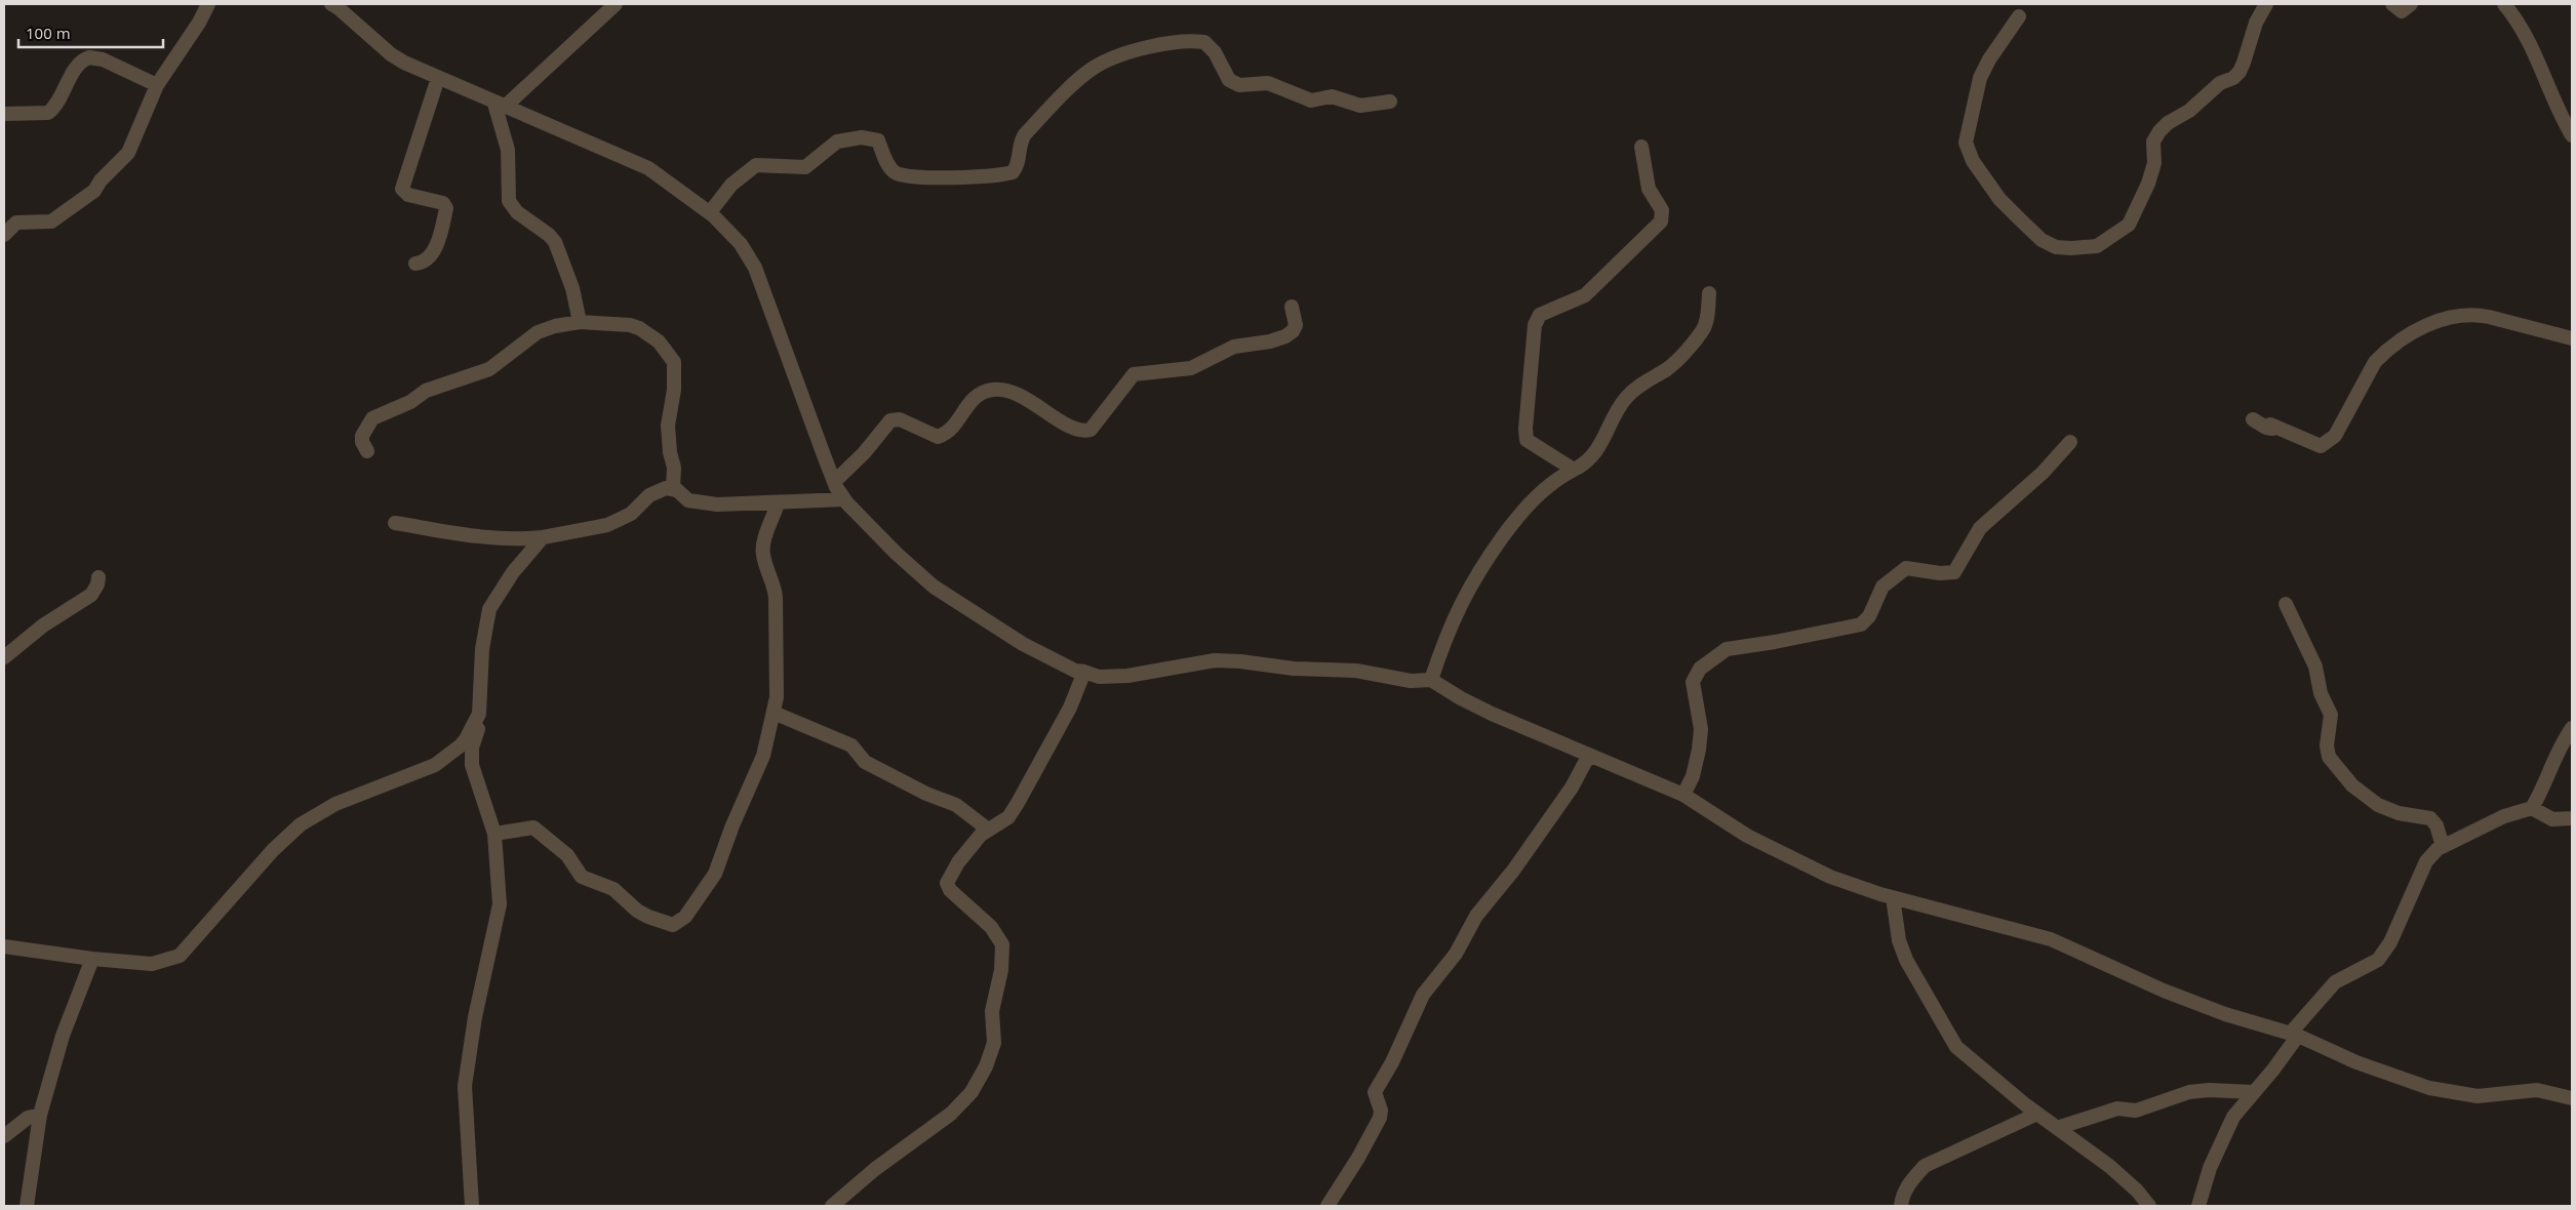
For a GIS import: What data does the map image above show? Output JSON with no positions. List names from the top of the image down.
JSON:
{
  "scale_bar": "100 m"
}
